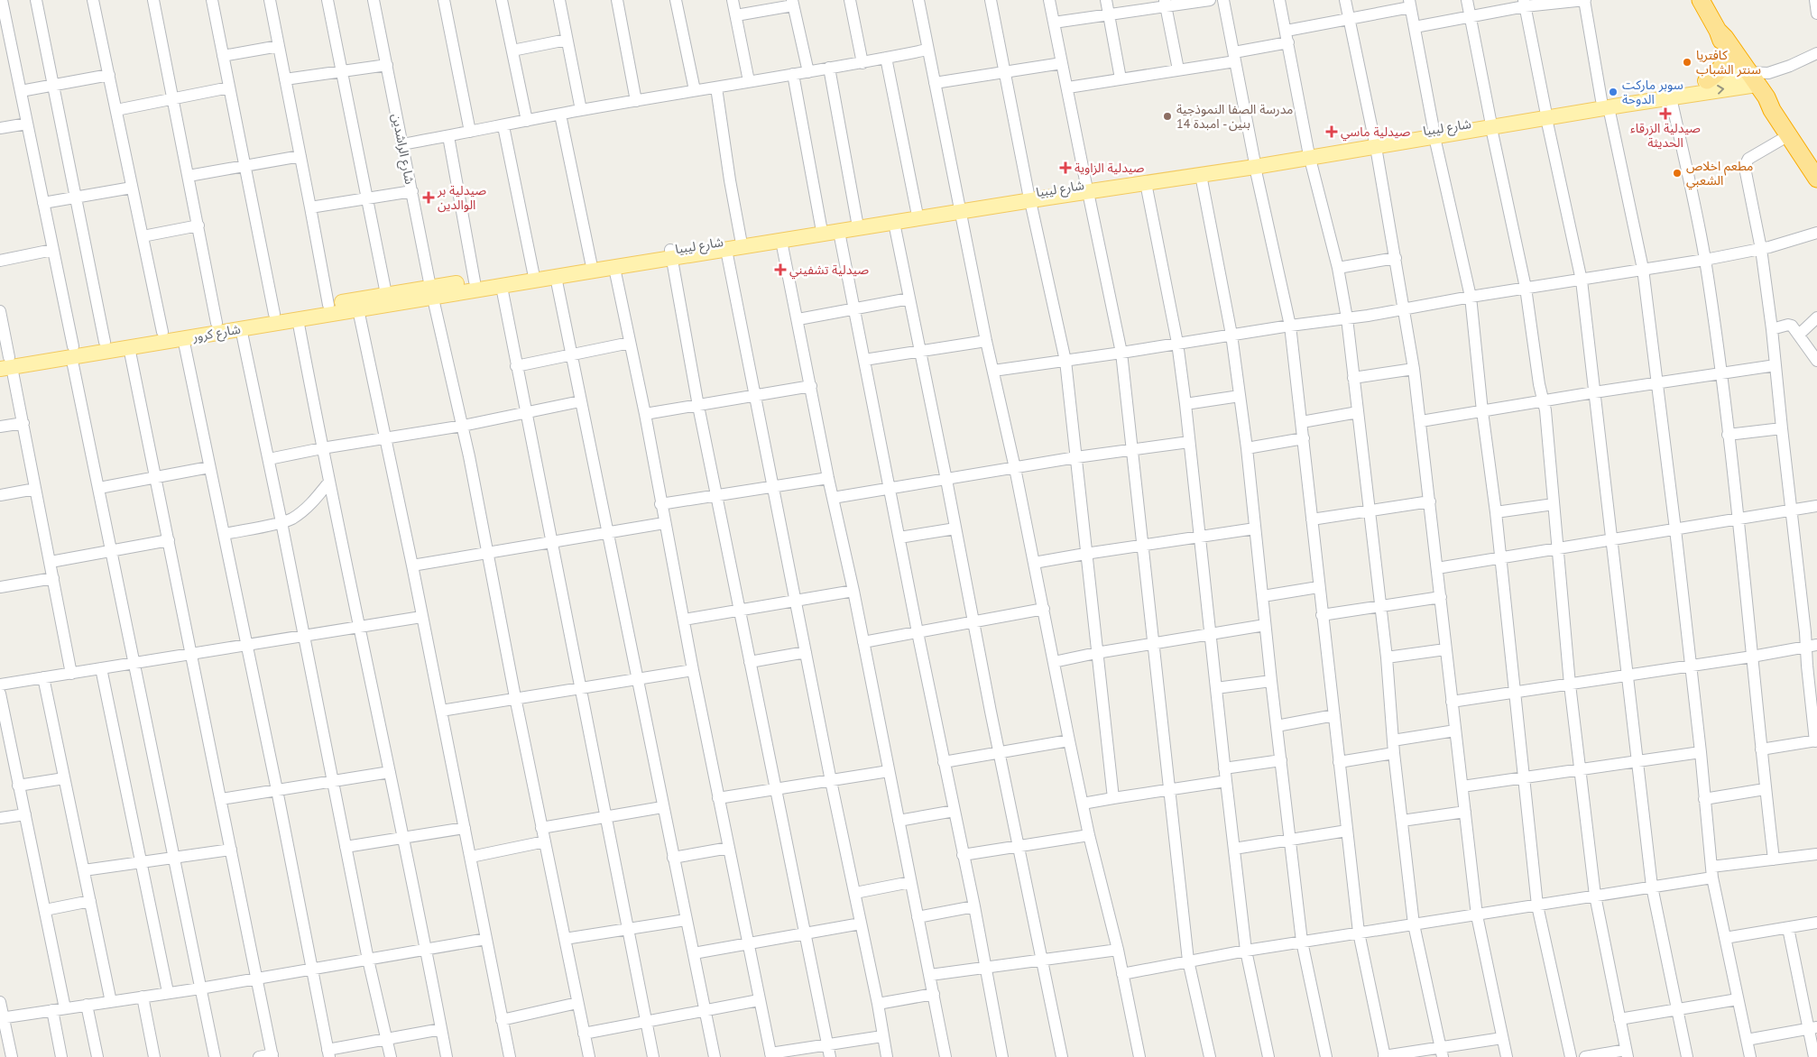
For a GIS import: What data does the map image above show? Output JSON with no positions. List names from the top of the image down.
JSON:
{
  "streets": {
    "main road": ["شارع ليبيا", "شارع كرور"],
    "street": ["شارع الراشدين"]
  },
  "crossings": [
    ["شارع ليبيا", "شارع الراشدين"],
    ["شارع ليبيا", "شارع كرور"],
    ["شارع الراشدين", "شارع كرور"]
  ],
  "places": {
    "other": [
      "كافتريا سنتر الشباب",
      "سوبر ماركت الدوحة",
      "مدرسة الصفا النموذجية بنين - امبدة 14",
      "مطعم اخلاص الشعبي"
    ],
    "health": [
      "صيدلية الزرقاء الحديثة",
      "صيدلية ماسي",
      "صيدلية الزاوية",
      "صيدلية بر الوالدين",
      "صيدلية تشفيني"
    ]
  }
}
